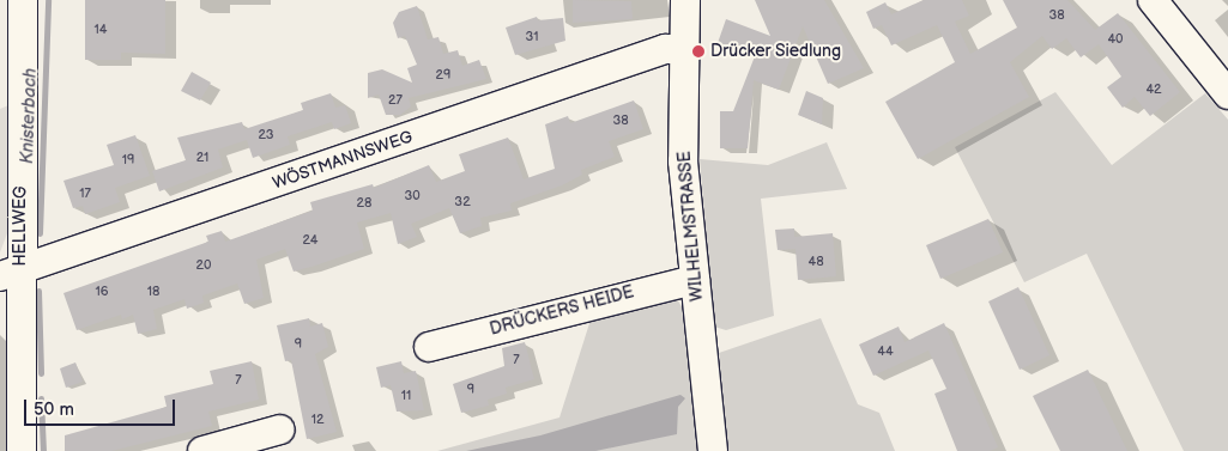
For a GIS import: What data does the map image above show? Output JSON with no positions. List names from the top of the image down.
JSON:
{
  "streets": {
    "street": [
      "WÖSTMANNSWEG",
      "HELLWEG",
      "WILHELMSTRASSE",
      "DRÜCKERS HEIDE"
    ]
  },
  "crossings": [
    ["WÖSTMANNSWEG", "HELLWEG"],
    ["WÖSTMANNSWEG", "WILHELMSTRASSE"],
    ["WILHELMSTRASSE", "DRÜCKERS HEIDE"]
  ],
  "water": ["Knisterbach"],
  "places": ["Drücker Siedlung"],
  "house_numbers": [
    "38",
    "14",
    "31",
    "40",
    "29",
    "42",
    "27",
    "38",
    "23",
    "21",
    "19",
    "17",
    "30",
    "32",
    "28",
    "24",
    "48",
    "20",
    "16",
    "18",
    "9",
    "44",
    "7",
    "7",
    "9",
    "11",
    "12"
  ],
  "scale_bar": "50 m"
}
